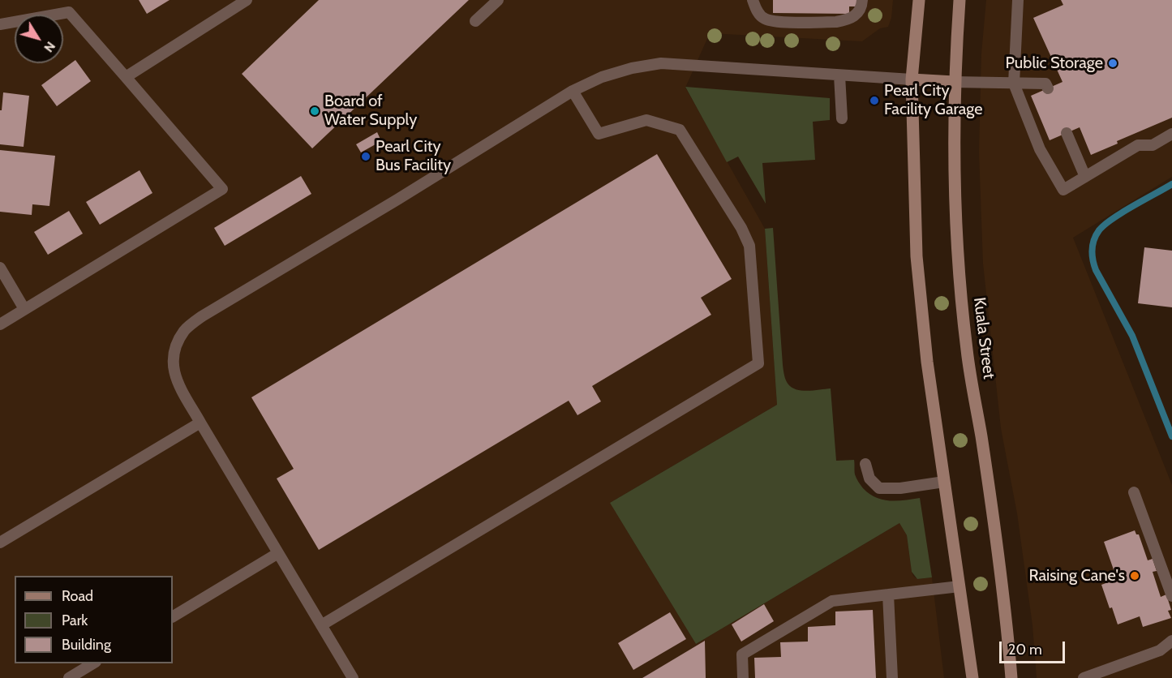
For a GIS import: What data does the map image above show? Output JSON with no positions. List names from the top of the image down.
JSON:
{
  "streets": {
    "main road": ["Kuala Street"]
  },
  "places": [
    "Public Storage",
    "Pearl City Facility Garage",
    "Board of Water Supply",
    "Pearl City Bus Facility",
    "Raising Cane's"
  ],
  "legend": ["Road", "Park", "Building"],
  "scale_bar": "20 m",
  "north": "bottom right"
}
